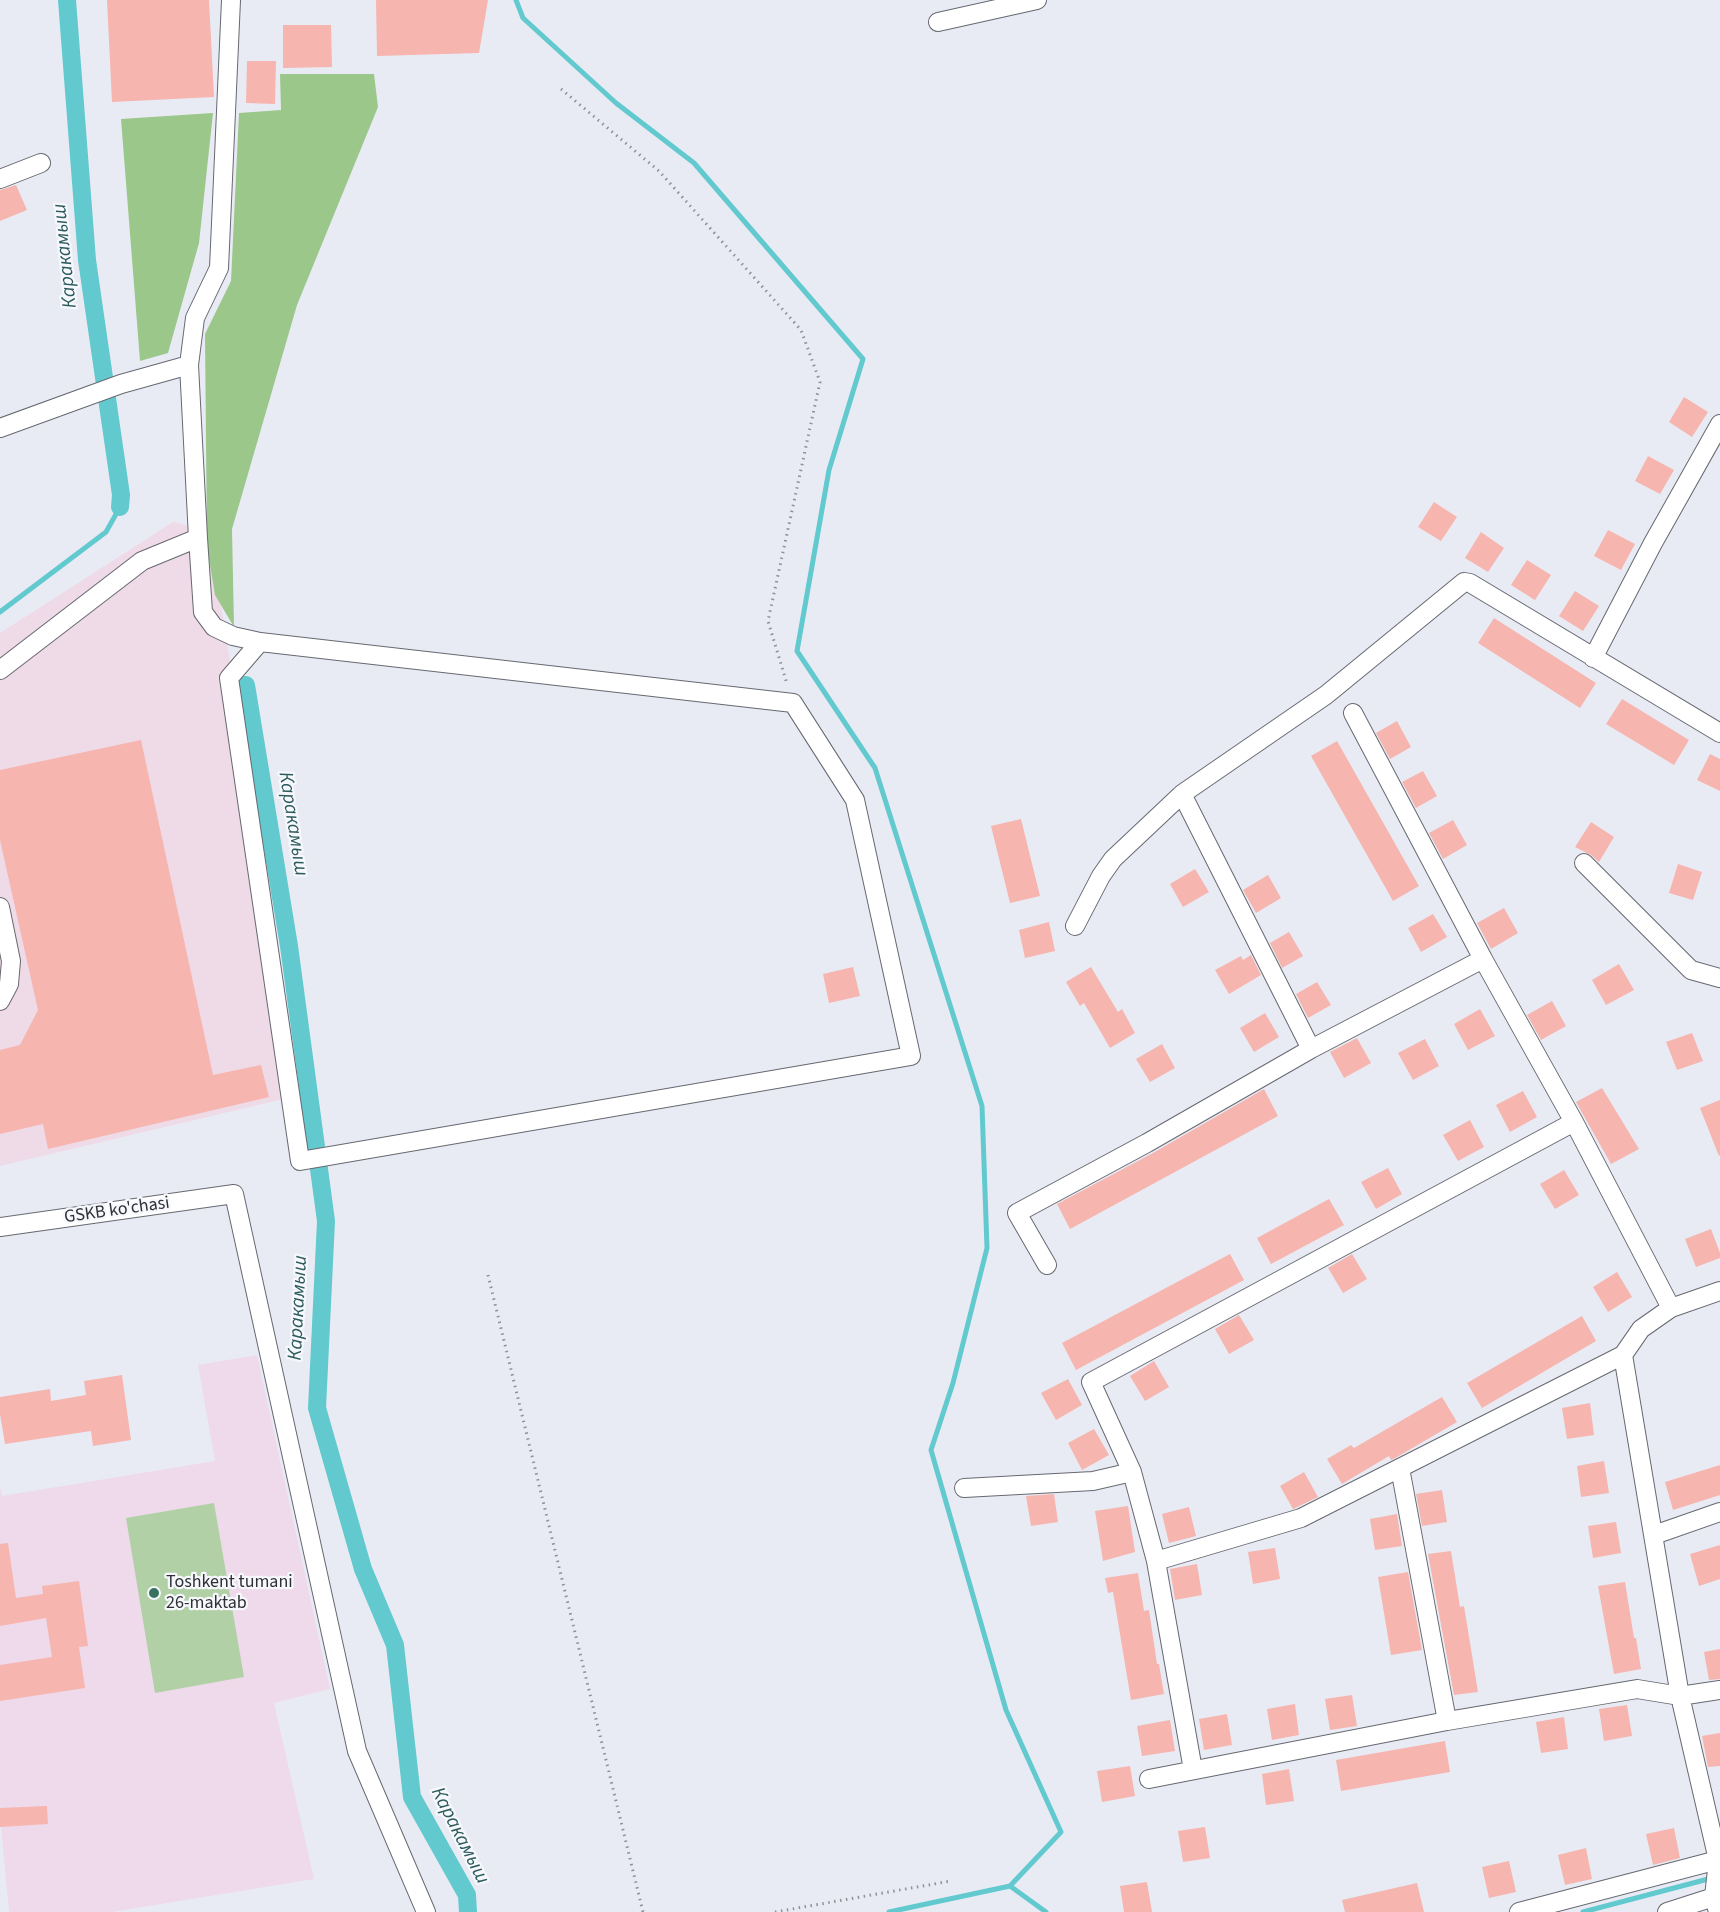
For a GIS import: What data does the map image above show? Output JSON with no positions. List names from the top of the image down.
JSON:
{
  "streets": {
    "street": ["GSKB ko'chasi"]
  },
  "water": ["Каракамыш"],
  "places": ["Toshkent tumani 26-maktab"]
}
